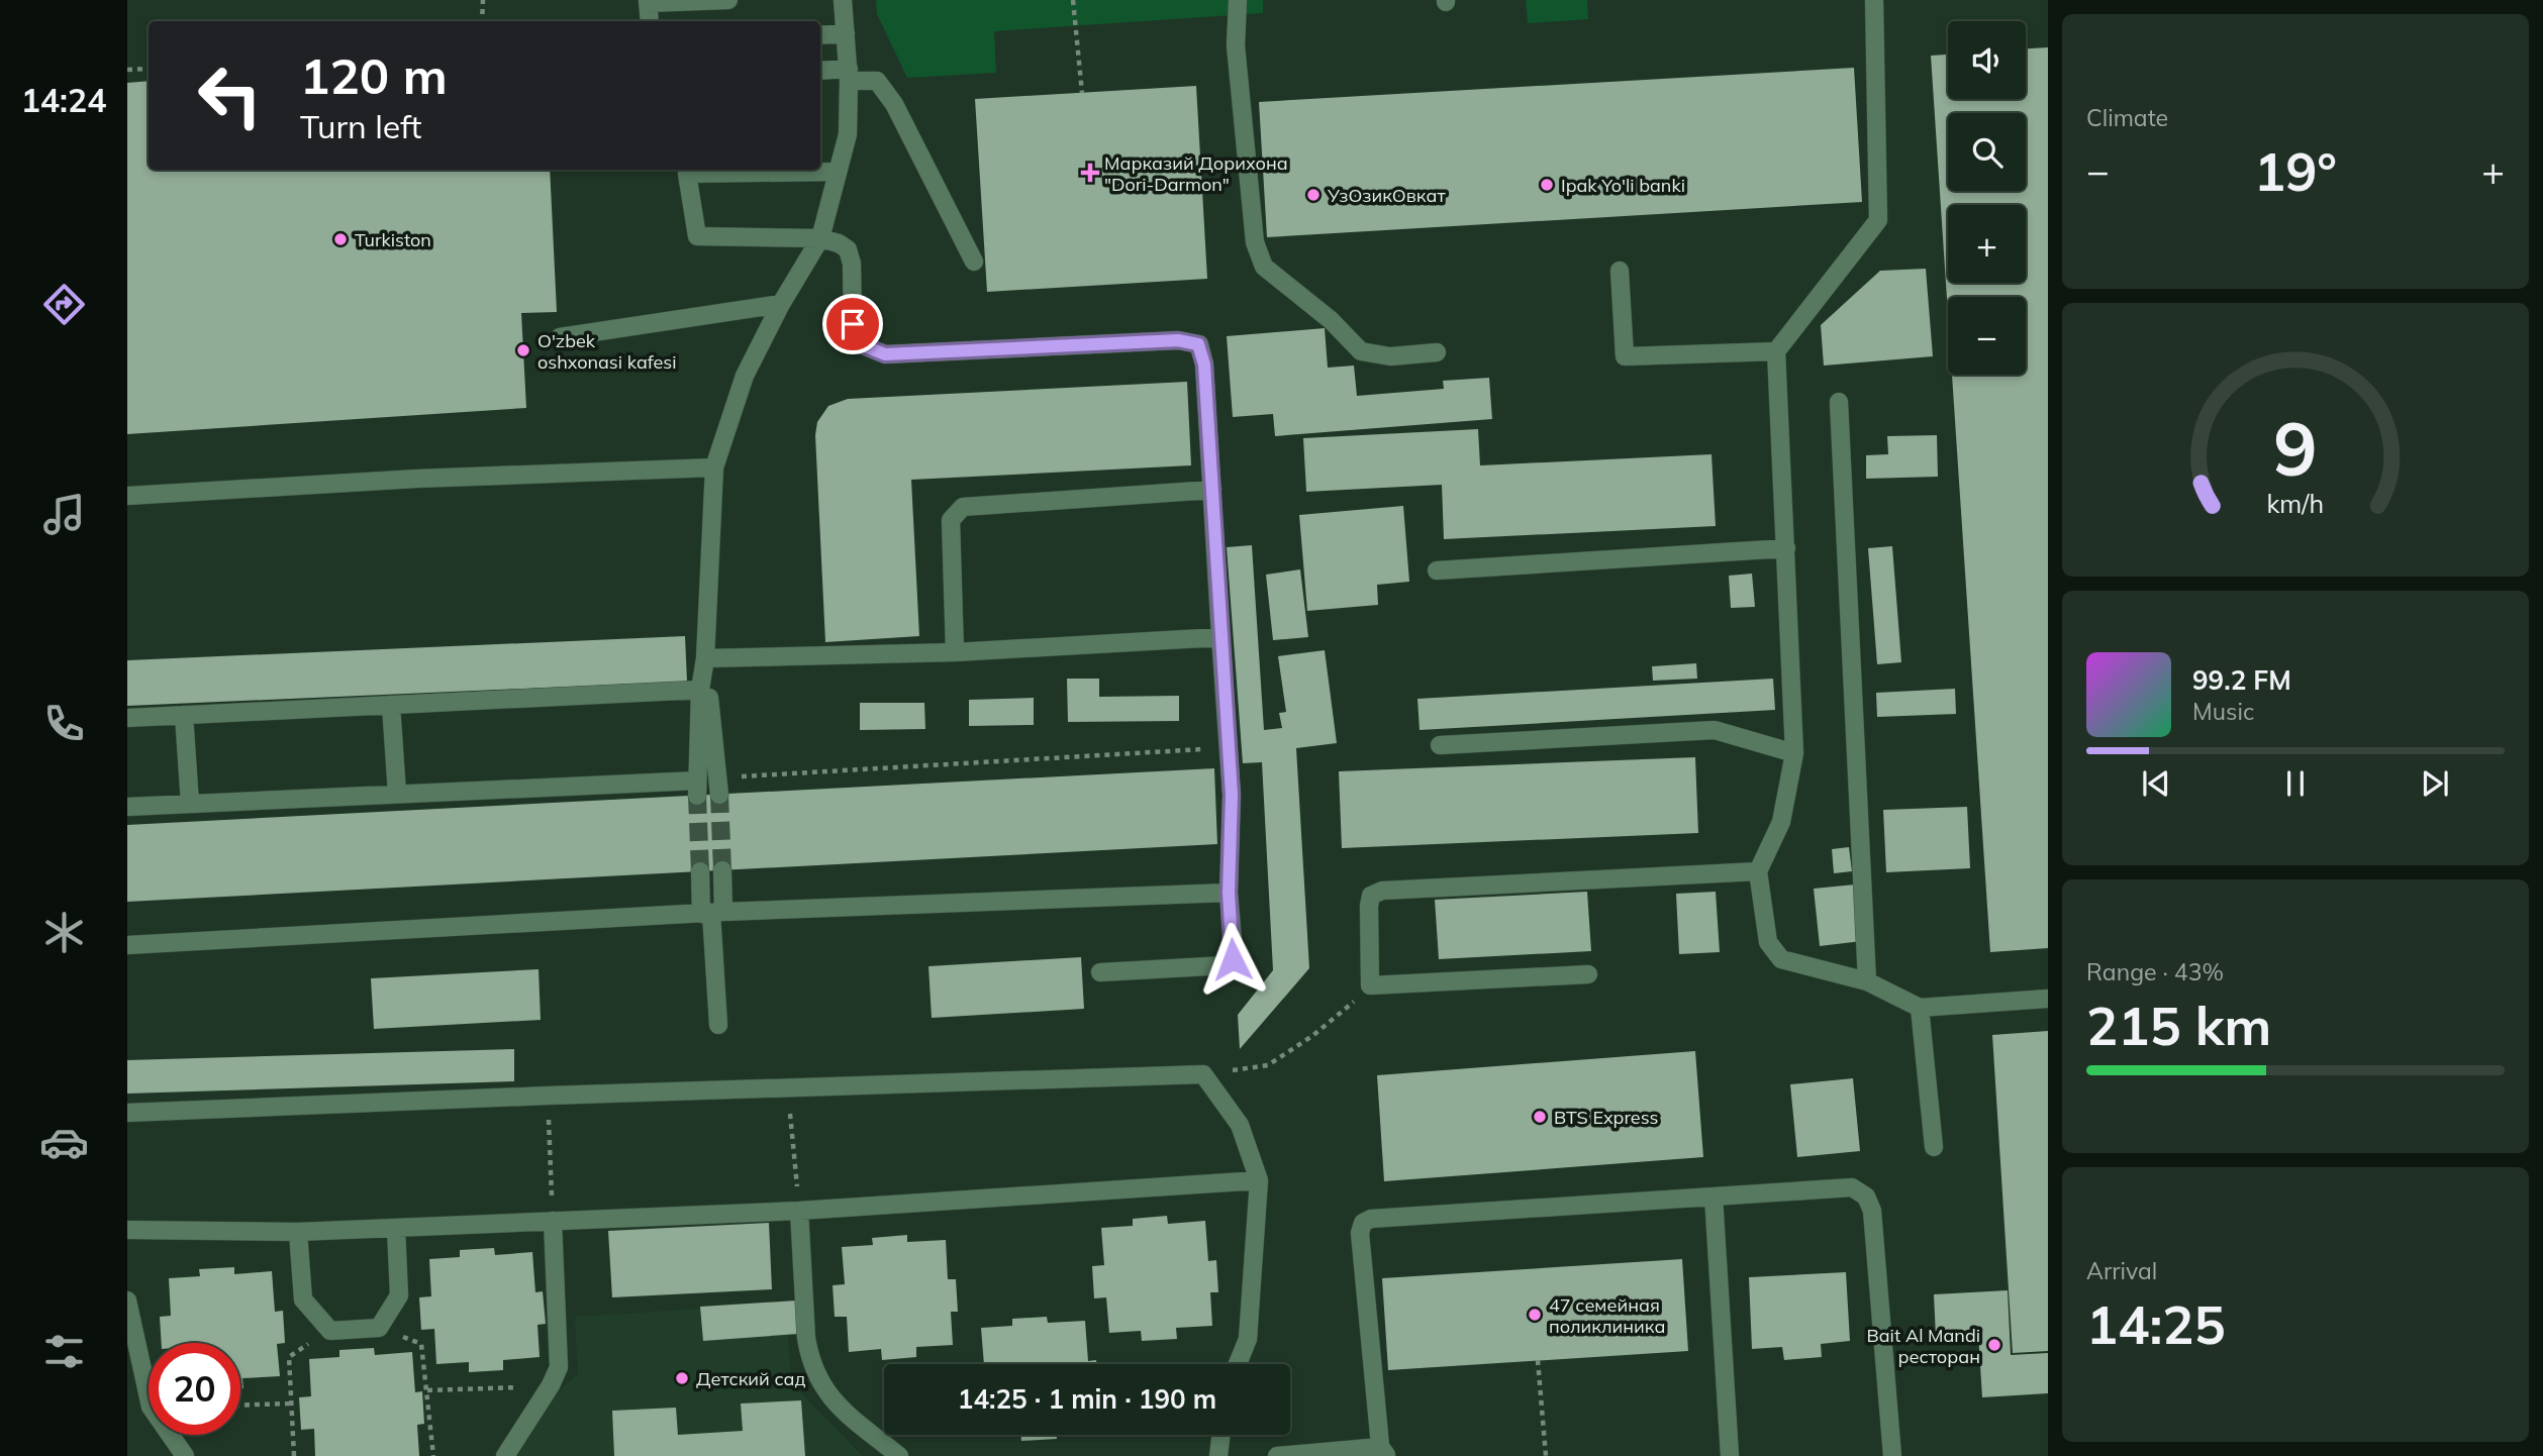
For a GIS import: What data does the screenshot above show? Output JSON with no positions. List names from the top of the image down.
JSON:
{
  "places": {
    "health": ["Марказий Дорихона \"Dori-Darmon\""],
    "other": [
      "Ipak Yo'li banki",
      "УзОзикОвкат",
      "Turkiston",
      "O'zbek oshxonasi kafesi",
      "BTS Express",
      "47 семейная поликлиника",
      "Bait Al Mandi ресторан",
      "Детский сад"
    ]
  },
  "page": {
    "tabs": "14:24",
    "tile": [
      "Climate",
      ["Range · 43%", "215 km"],
      ["Arrival", "14:25"]
    ],
    "map_buttons": ["+", "−"],
    "turn": ["120 m", "Turn left"],
    "heat": ["−", "19°", "+"],
    "song": ["99.2 FM", "Music"],
    "limit": "20",
    "trip": "14:25 · 1 min · 190 m",
    "gauge": ["9", "km/h"]
  }
}
